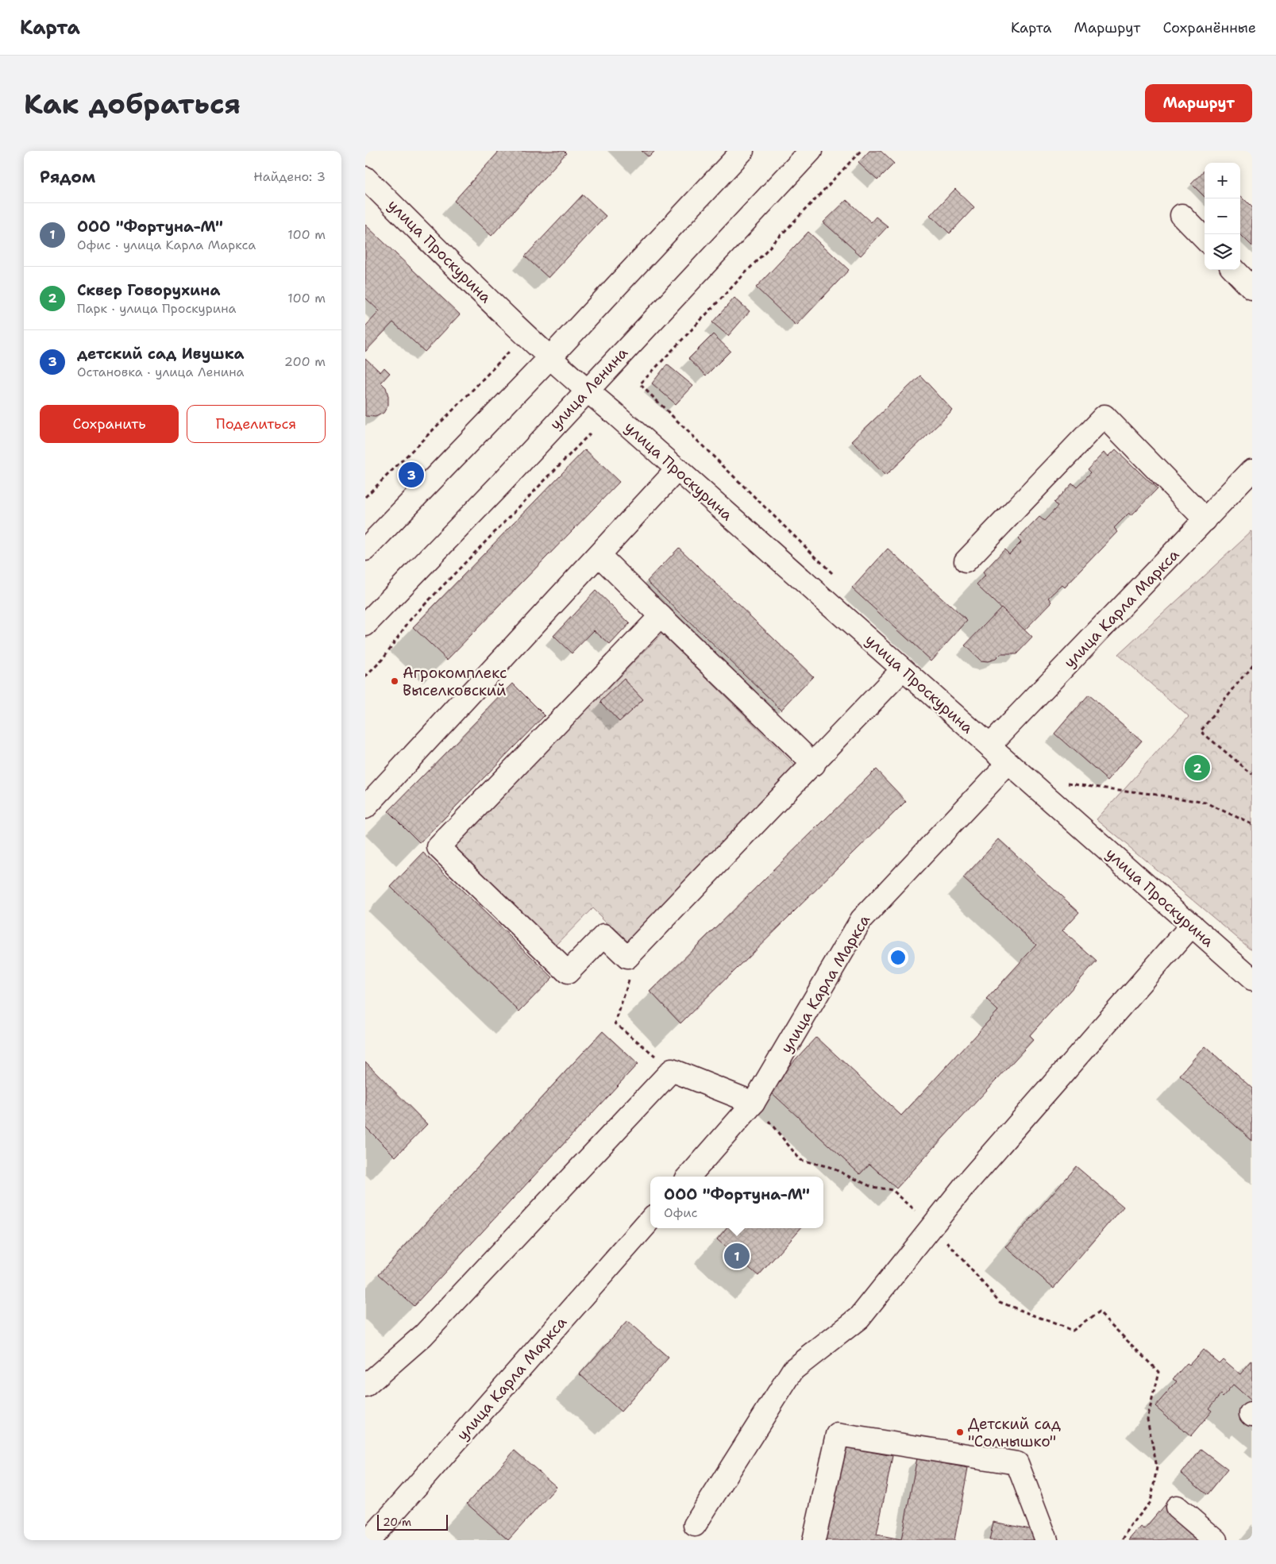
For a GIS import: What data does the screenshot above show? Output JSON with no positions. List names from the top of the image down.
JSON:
{
  "streets": {
    "street": ["улица Проскурина", "улица Ленина", "улица Карла Маркса"]
  },
  "crossings": [
    ["улица Проскурина", "улица Ленина"],
    ["улица Проскурина", "улица Карла Маркса"]
  ],
  "places": ["Агрокомплекс Выселковский", "Детский сад \"Солнышко\""],
  "scale_bar": "20 m",
  "page": {
    "header": "Карта",
    "nav": ["Карта", "Маршрут", "Сохранённые"],
    "buttons": [
      "Маршрут",
      ["Сохранить", "Поделиться"]
    ],
    "title": "Как добраться",
    "heading": ["Рядом", "Найдено: 3"],
    "map_buttons": ["+", "−"],
    "list": [
      {
        "mark": "1",
        "name": "ООО \"Фортуна-М\"",
        "note": "Офис · улица Карла Маркса",
        "value": "100 m"
      },
      {
        "mark": "2",
        "name": "Сквер Говорухина",
        "note": "Парк · улица Проскурина",
        "value": "100 m"
      },
      {
        "mark": "3",
        "name": "детский сад Ивушка",
        "note": "Остановка · улица Ленина",
        "value": "200 m"
      }
    ],
    "pins": ["3", "2", "1"],
    "popup": ["ООО \"Фортуна-М\"", "Офис"],
    "scale": "20 m"
  }
}
